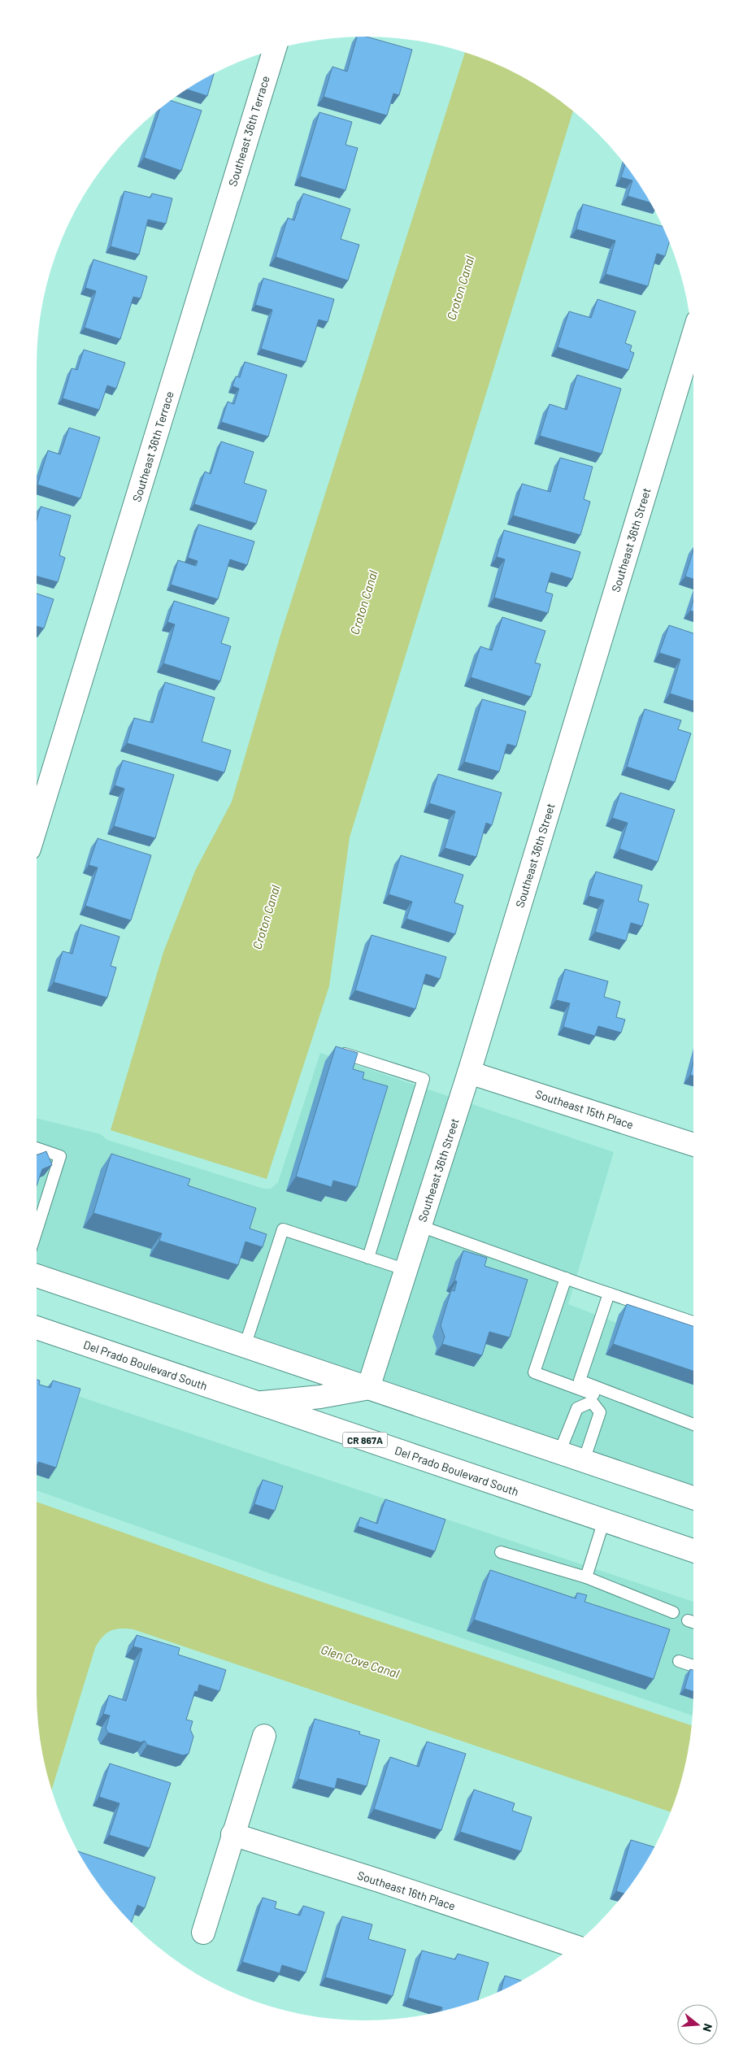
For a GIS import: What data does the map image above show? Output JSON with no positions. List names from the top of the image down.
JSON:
{
  "streets": {
    "street": [
      "Southeast 36th Terrace",
      "Southeast 36th Street",
      "Southeast 15th Place",
      "Del Prado Boulevard South",
      "CR 867A",
      "Southeast 16th Place"
    ]
  },
  "crossings": [
    ["Southeast 36th Street", "Southeast 15th Place"]
  ],
  "water": ["Croton Canal", "Glen Cove Canal"],
  "north": "right"
}
